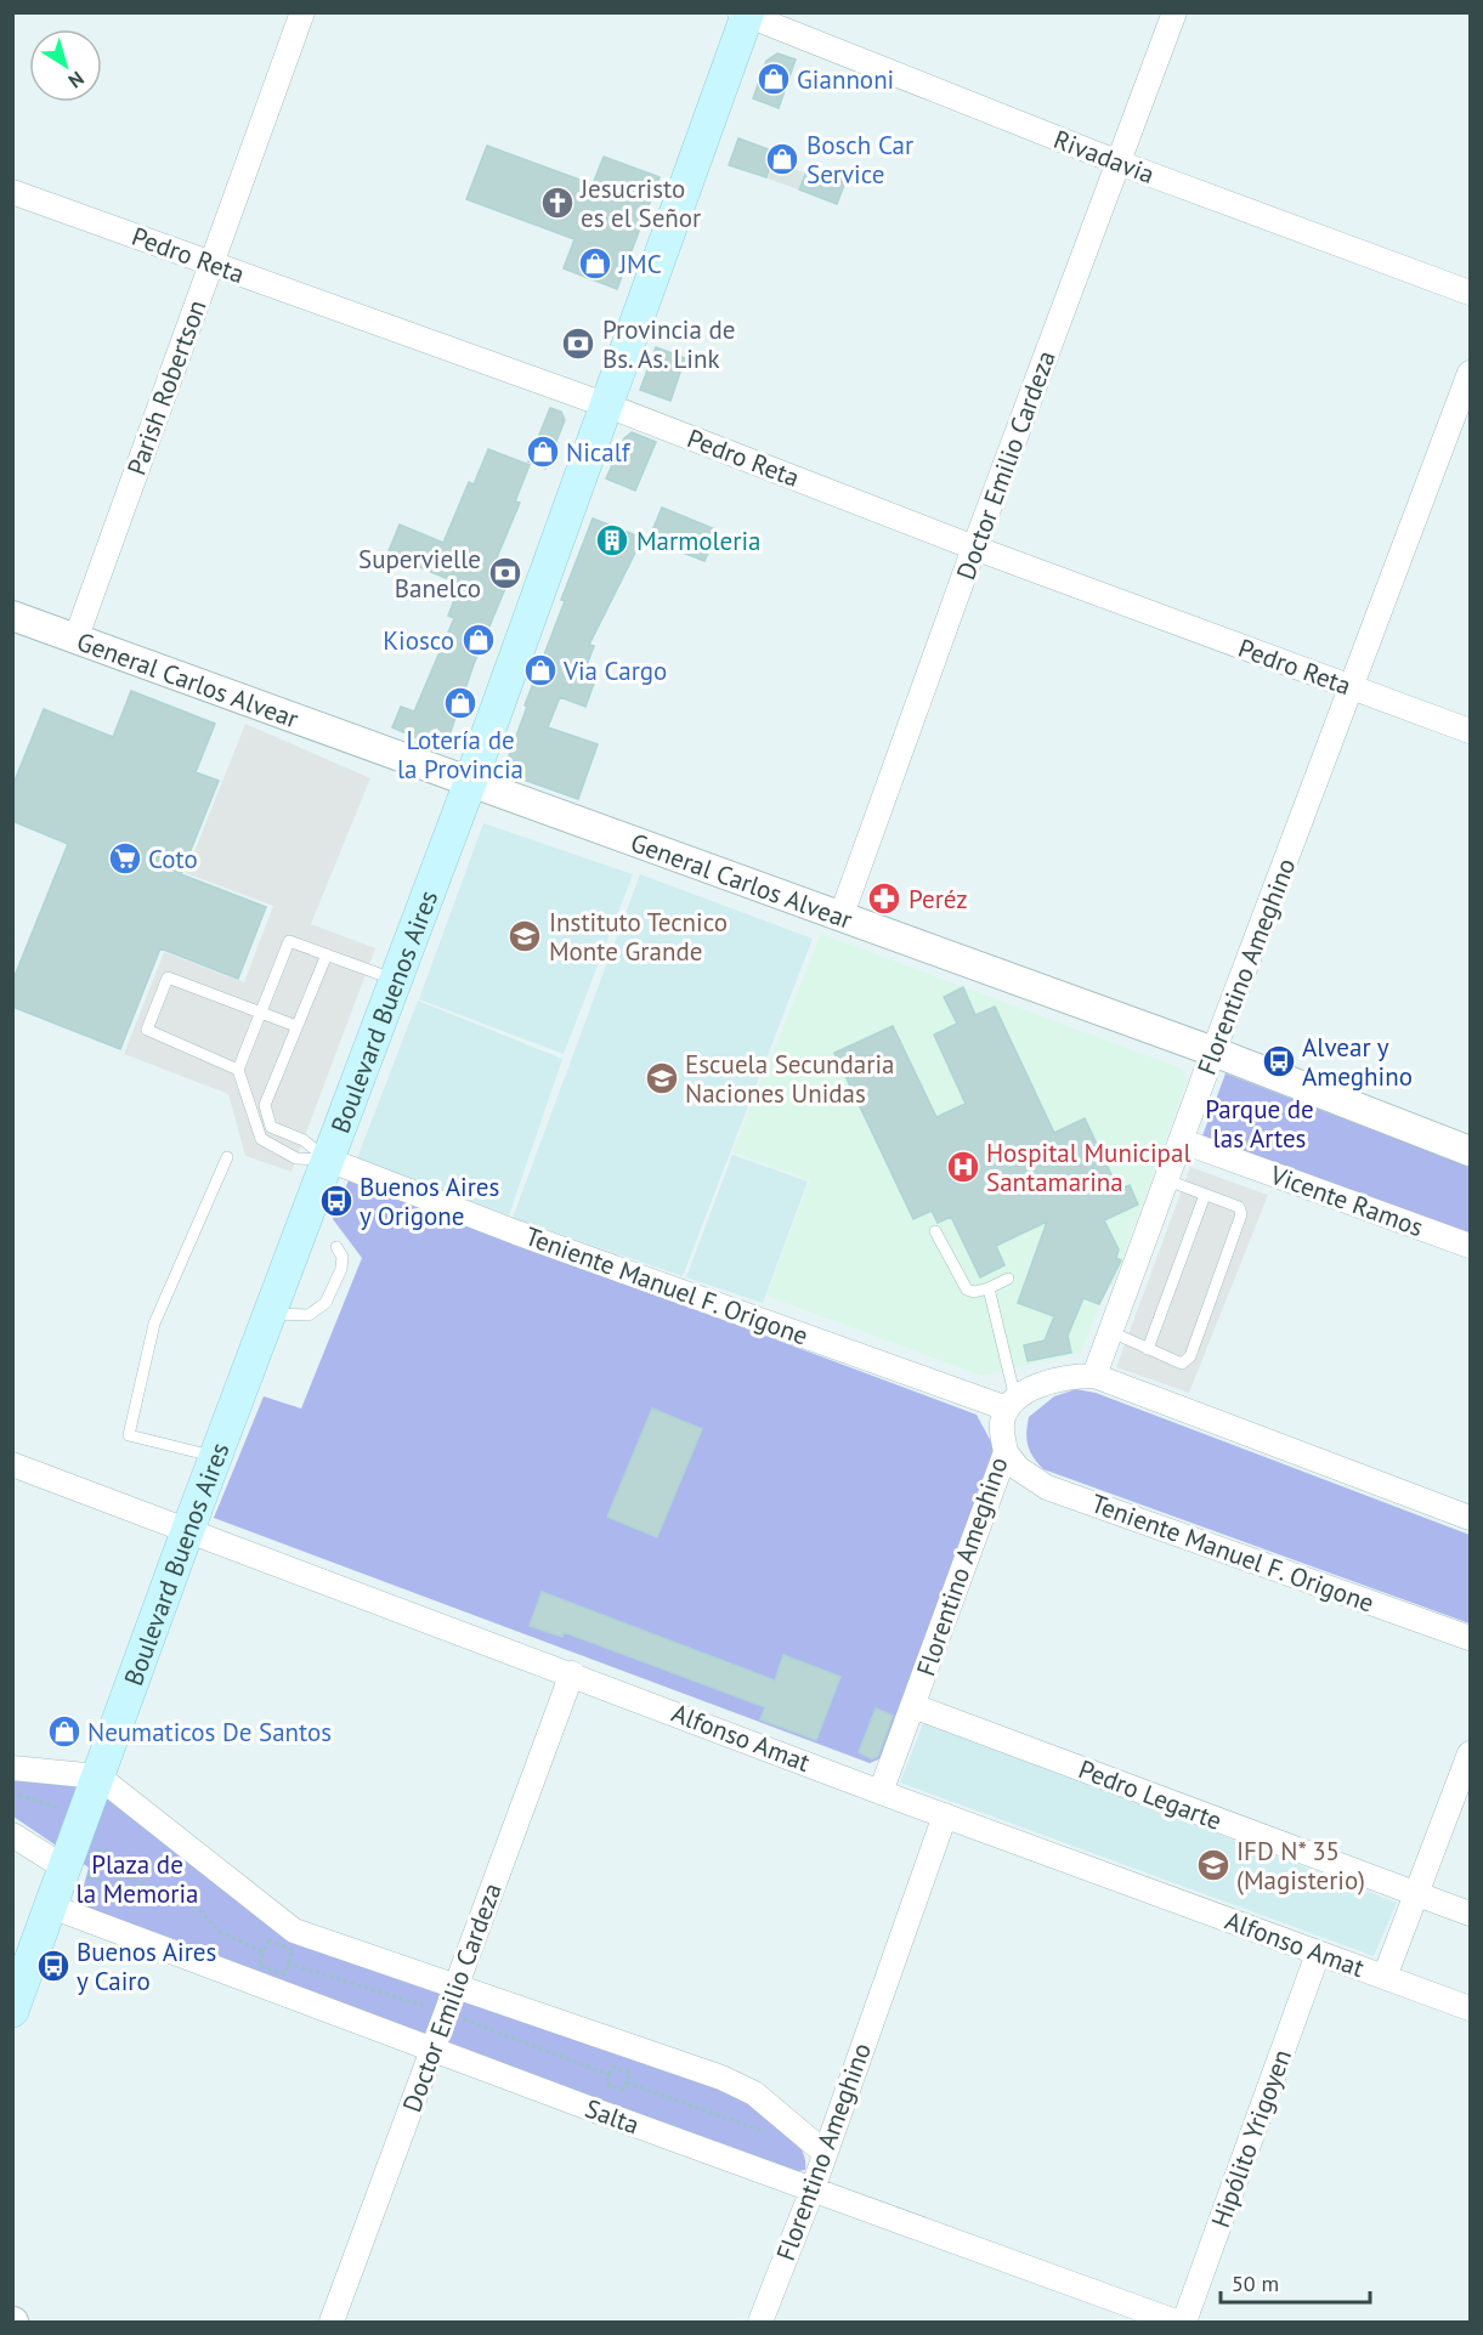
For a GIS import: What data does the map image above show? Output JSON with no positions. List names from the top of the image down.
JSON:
{
  "streets": {
    "main road": ["Boulevard Buenos Aires"],
    "street": [
      "Rivadavia",
      "Pedro Reta",
      "Parish Robertson",
      "Doctor Emilio Cardeza",
      "General Carlos Alvear",
      "Florentino Ameghino",
      "Vicente Ramos",
      "Teniente Manuel F. Origone",
      "Alfonso Amat",
      "Pedro Legarte",
      "Salta",
      "Hipólito Yrigoyen"
    ]
  },
  "crossings": [
    ["Rivadavia", "Doctor Emilio Cardeza"],
    ["Rivadavia", "Boulevard Buenos Aires"],
    ["Pedro Reta", "Parish Robertson"],
    ["Pedro Reta", "Doctor Emilio Cardeza"],
    ["Pedro Reta", "Florentino Ameghino"],
    ["Pedro Reta", "Boulevard Buenos Aires"],
    ["Parish Robertson", "General Carlos Alvear"],
    ["Doctor Emilio Cardeza", "General Carlos Alvear"],
    ["Doctor Emilio Cardeza", "Alfonso Amat"],
    ["Doctor Emilio Cardeza", "Salta"],
    ["General Carlos Alvear", "Florentino Ameghino"],
    ["General Carlos Alvear", "Boulevard Buenos Aires"],
    ["Florentino Ameghino", "Vicente Ramos"],
    ["Florentino Ameghino", "Teniente Manuel F. Origone"],
    ["Florentino Ameghino", "Alfonso Amat"],
    ["Florentino Ameghino", "Pedro Legarte"],
    ["Florentino Ameghino", "Salta"],
    ["Boulevard Buenos Aires", "Teniente Manuel F. Origone"],
    ["Boulevard Buenos Aires", "Alfonso Amat"],
    ["Boulevard Buenos Aires", "Salta"],
    ["Alfonso Amat", "Hipólito Yrigoyen"]
  ],
  "parks": ["Parque de las Artes", "Plaza de la Memoria"],
  "places": {
    "shop": [
      "Giannoni",
      "Bosch Car Service",
      "JMC",
      "Nicalf",
      "Kiosco",
      "Via Cargo",
      "Lotería de la Provincia",
      "Neumaticos De Santos"
    ],
    "church": ["Jesucristo es el Señor"],
    "bank": ["Provincia de Bs. As. Link", "Supervielle Banelco"],
    "building": ["Marmoleria"],
    "supermarket": ["Coto"],
    "pharmacy": ["Peréz"],
    "school or university": ["Instituto Tecnico Monte Grande", "Escuela Secundaria Naciones Unidas", "IFD N* 35 (Magisterio)"],
    "bus stop": ["Alvear y Ameghino", "Buenos Aires y Origone", "Buenos Aires y Cairo"],
    "hospital": ["Hospital Municipal Santamarina"]
  },
  "scale_bar": "50 m",
  "north": "bottom right"
}
